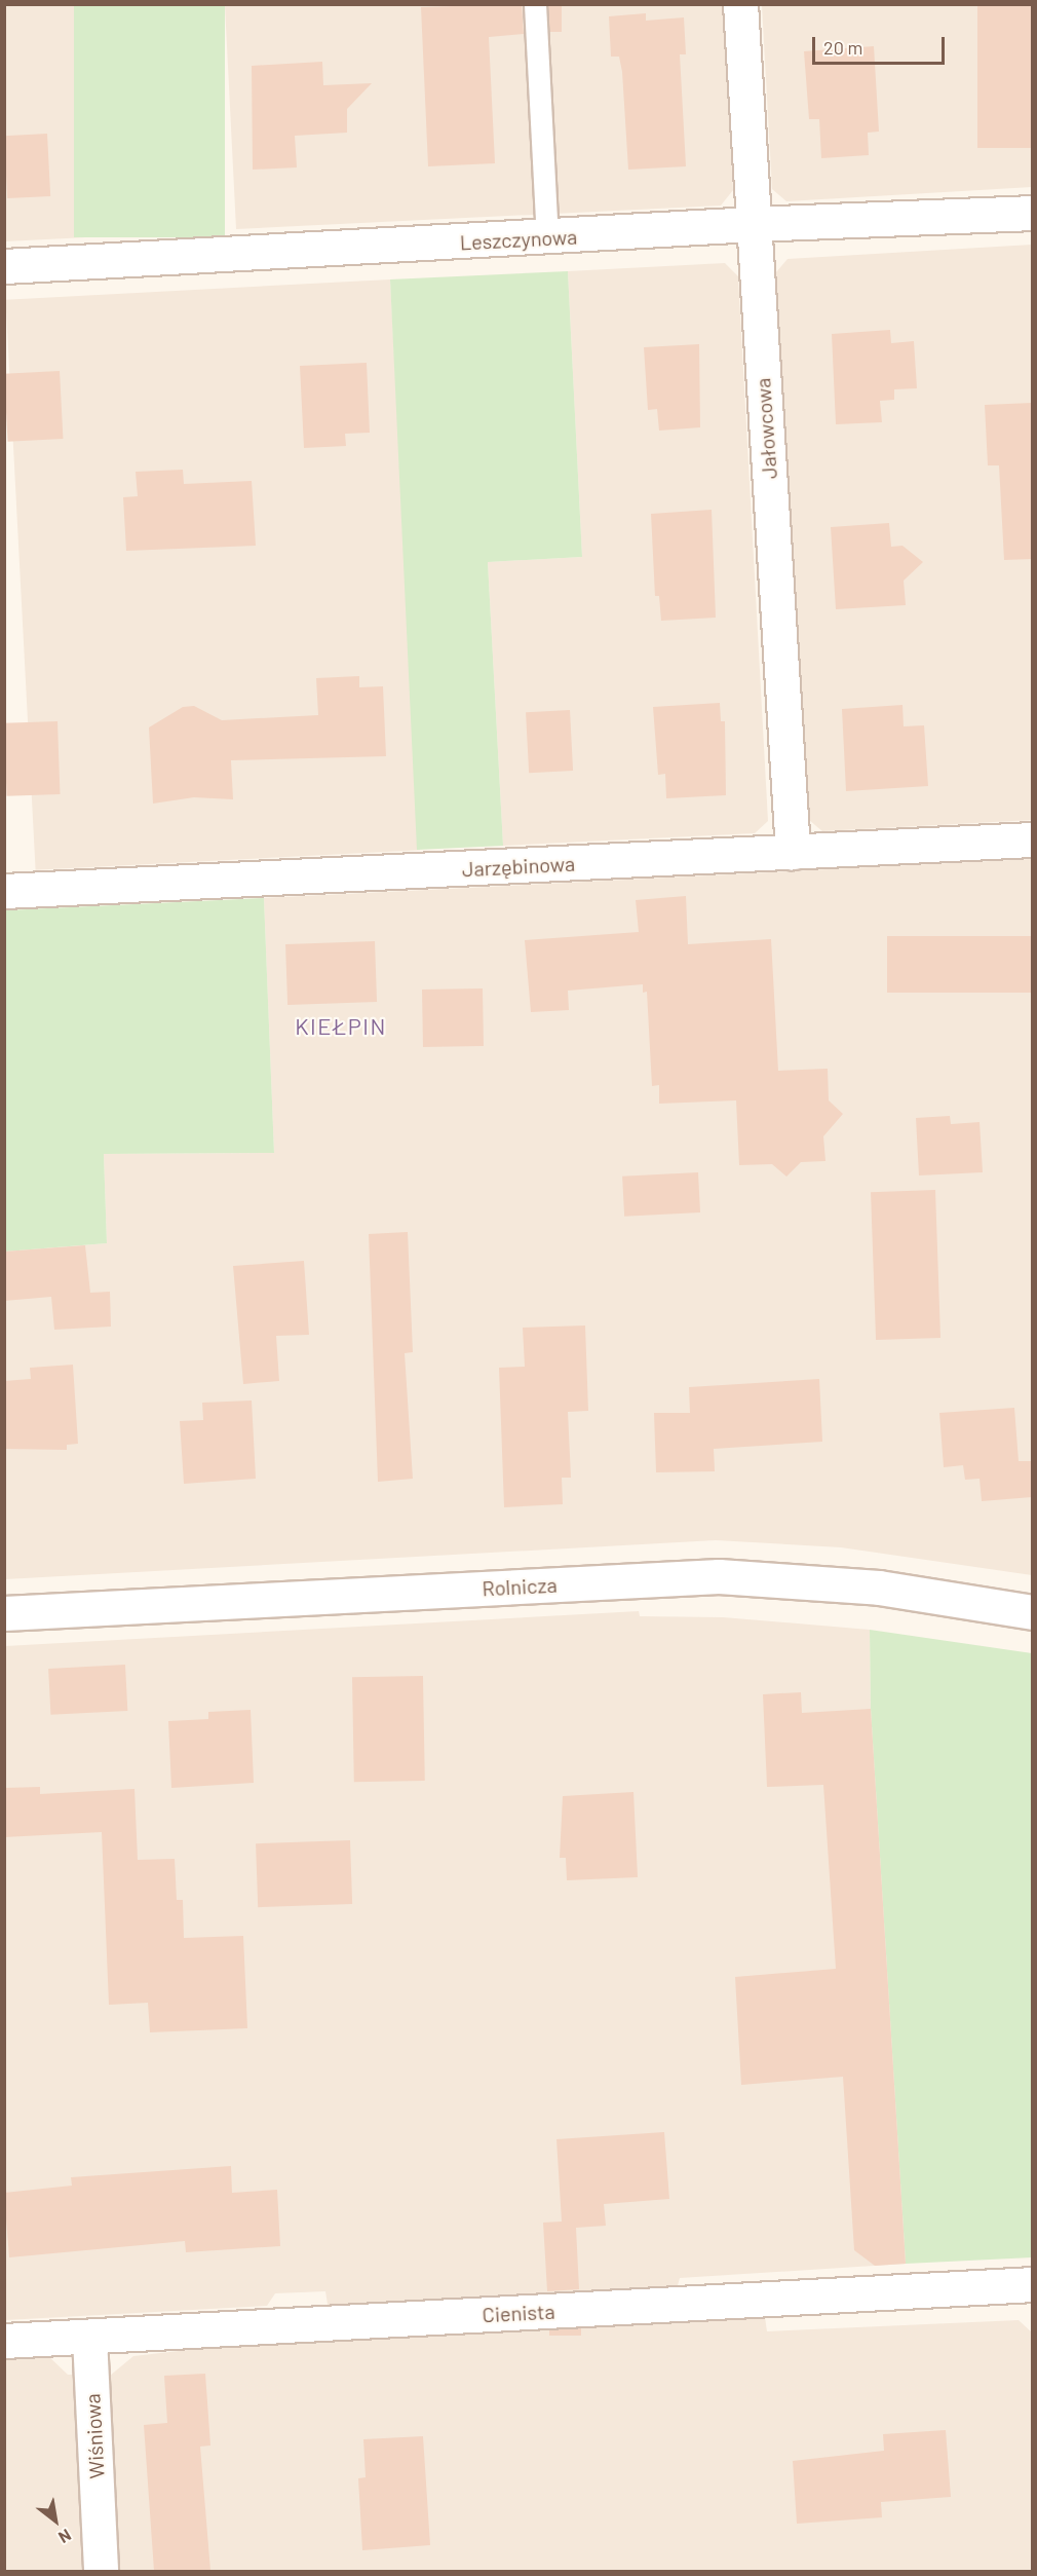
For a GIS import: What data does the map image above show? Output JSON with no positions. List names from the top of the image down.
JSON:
{
  "streets": {
    "street": [
      "Leszczynowa",
      "Jałowcowa",
      "Jarzębinowa",
      "Rolnicza",
      "Cienista",
      "Wiśniowa"
    ]
  },
  "crossings": [
    ["Leszczynowa", "Jałowcowa"],
    ["Jałowcowa", "Jarzębinowa"],
    ["Cienista", "Wiśniowa"]
  ],
  "districts": ["KIEŁPIN"],
  "scale_bar": "20 m",
  "north": "bottom right"
}
